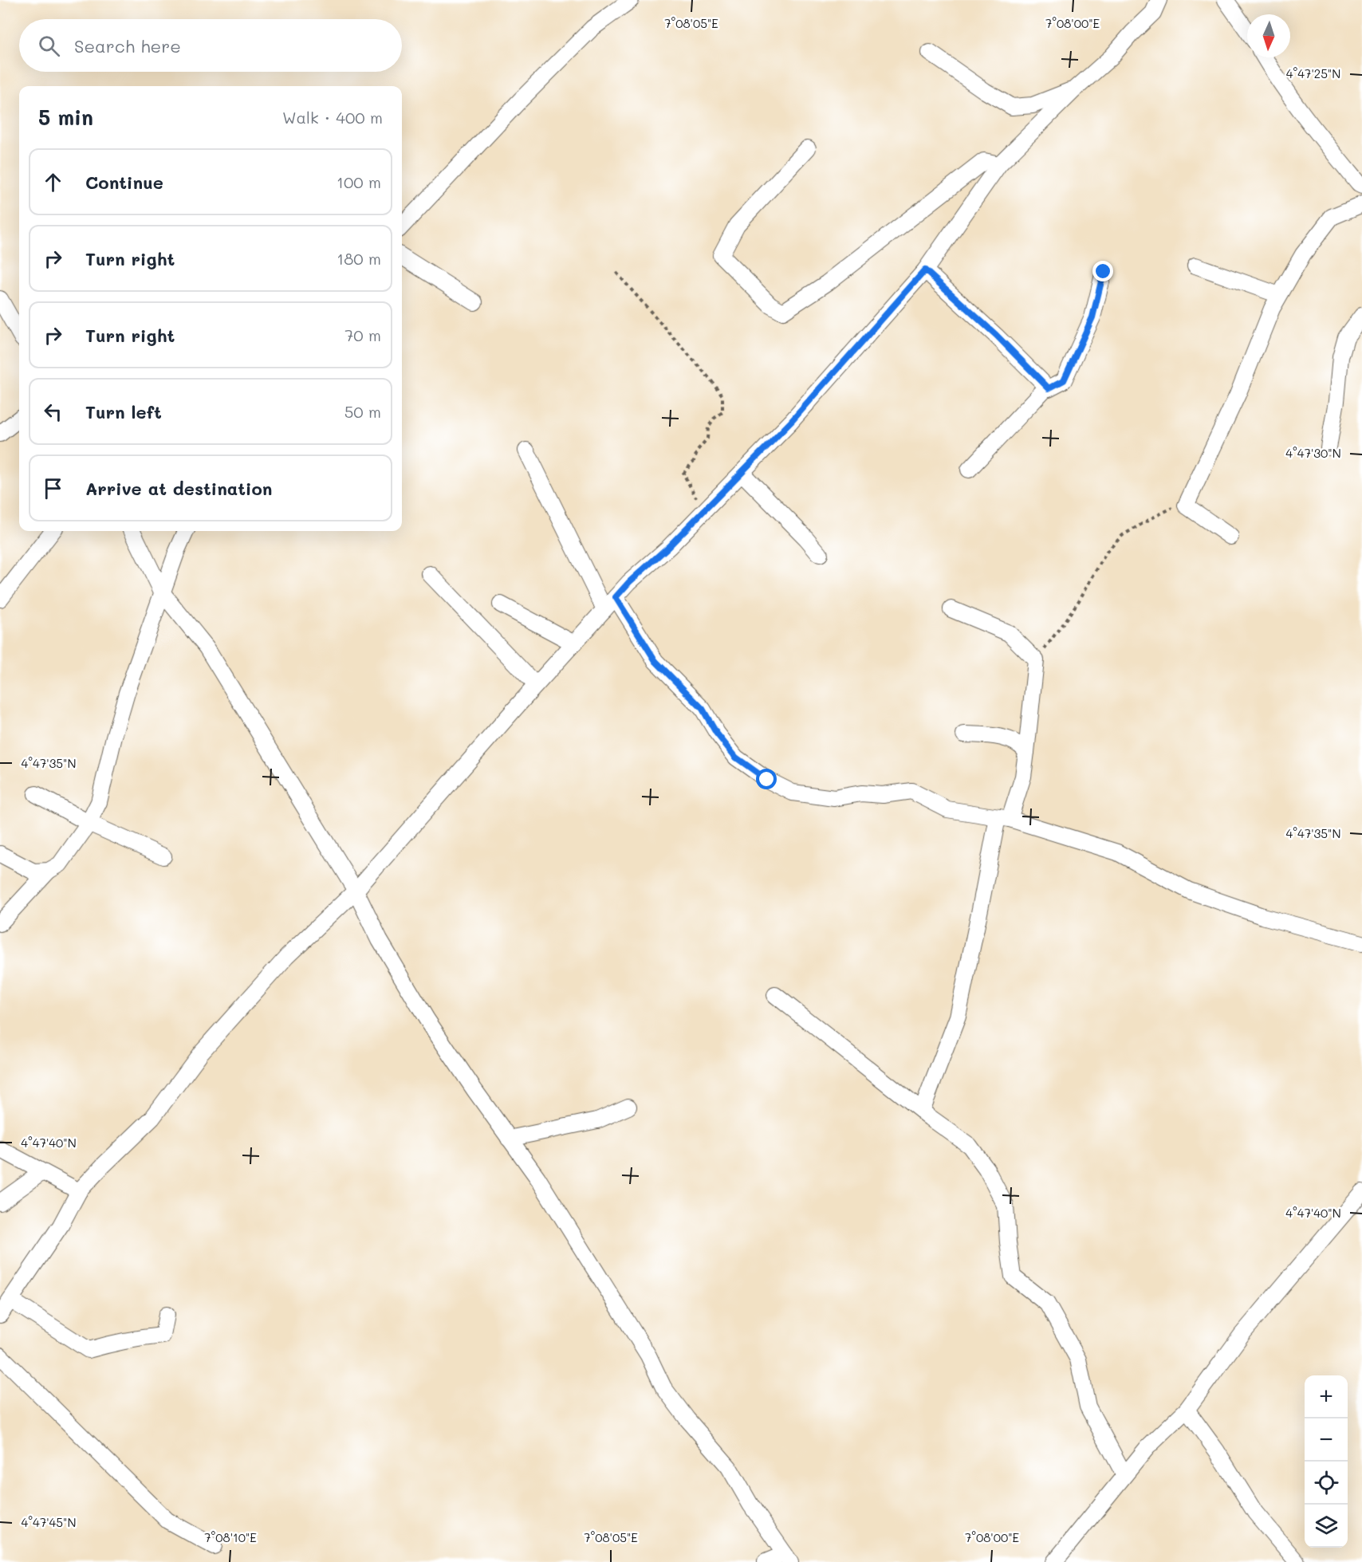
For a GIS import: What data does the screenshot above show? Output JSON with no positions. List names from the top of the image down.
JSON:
{
  "north": "bottom",
  "page": {
    "search": "Search here",
    "heading": ["5 min", "Walk · 400 m"],
    "list": [
      ["Continue", "100 m"],
      ["Turn right", "180 m"],
      ["Turn right", "70 m"],
      ["Turn left", "50 m"],
      "Arrive at destination"
    ],
    "map_buttons": ["+", "−"]
  },
  "coordinates": [
    "7°08'05\"E",
    "7°08'00\"E",
    "4°47'25\"N",
    "4°47'30\"N",
    "4°47'35\"N",
    "4°47'40\"N",
    "4°47'45\"N",
    "7°08'10\"E"
  ]
}
